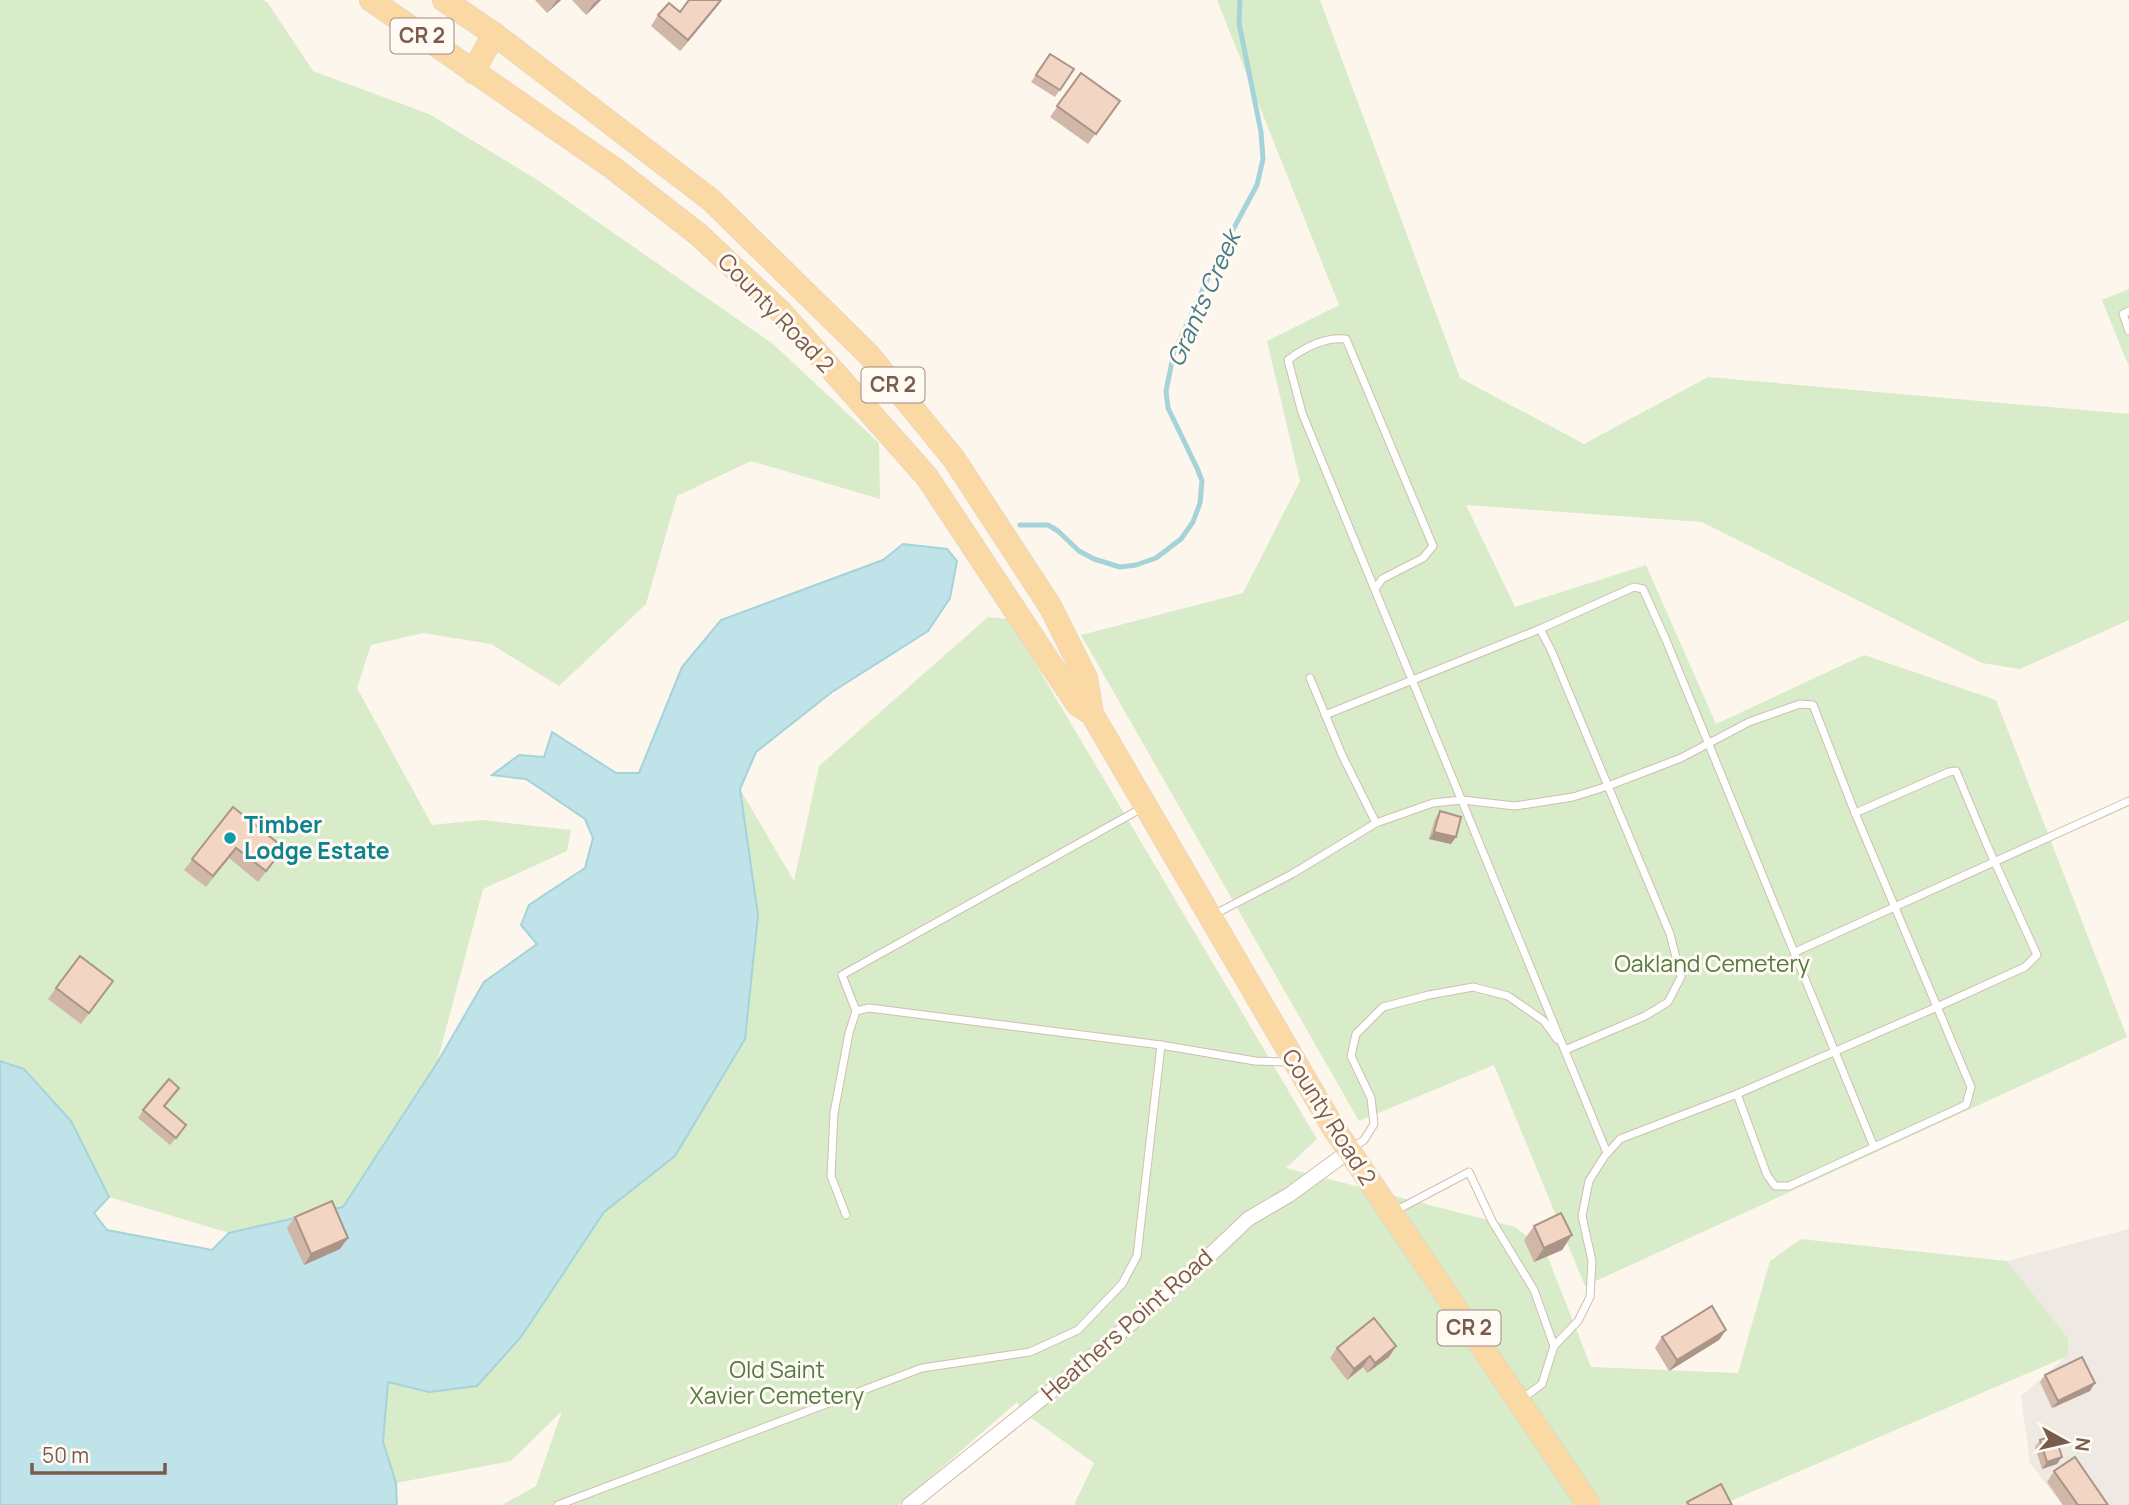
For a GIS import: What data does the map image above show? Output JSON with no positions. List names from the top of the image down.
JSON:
{
  "streets": {
    "main road": ["CR 2", "County Road 2"],
    "street": ["Heathers Point Road"]
  },
  "crossings": [
    ["County Road 2", "Heathers Point Road"]
  ],
  "water": ["Grants Creek"],
  "parks": ["Oakland Cemetery", "Old Saint Xavier Cemetery"],
  "places": ["Timber Lodge Estate"],
  "scale_bar": "50 m",
  "north": "right"
}
